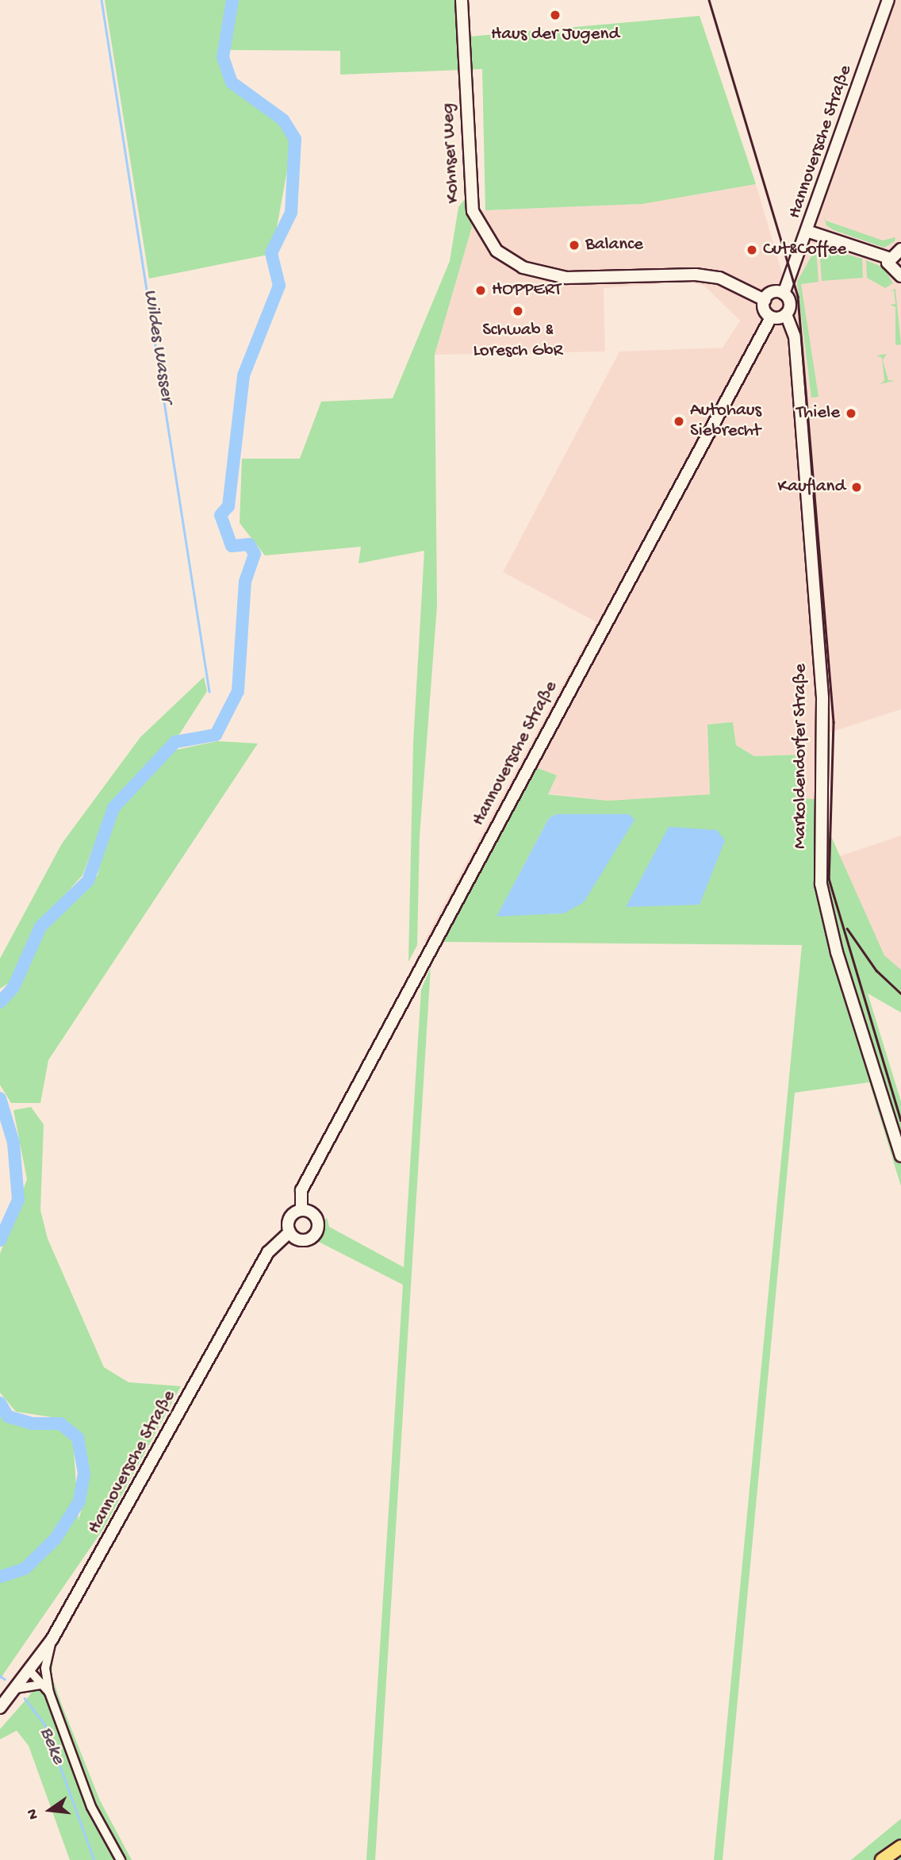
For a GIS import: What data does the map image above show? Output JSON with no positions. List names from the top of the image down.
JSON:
{
  "streets": {
    "main road": ["Hannoversche Straße", "Kohnser Weg", "Markoldendorfer Straße"]
  },
  "crossings": [
    ["Hannoversche Straße", "Kohnser Weg"],
    ["Hannoversche Straße", "Markoldendorfer Straße"],
    ["Kohnser Weg", "Markoldendorfer Straße"]
  ],
  "water": ["Wildes Wasser", "Beke"],
  "places": [
    "Haus der Jugend",
    "Balance",
    "Cut&Coffee",
    "HOPPERT",
    "Schwab & Loresch GbR",
    "Thiele",
    "Autohaus Siebrecht",
    "Kaufland"
  ],
  "north": "left"
}
